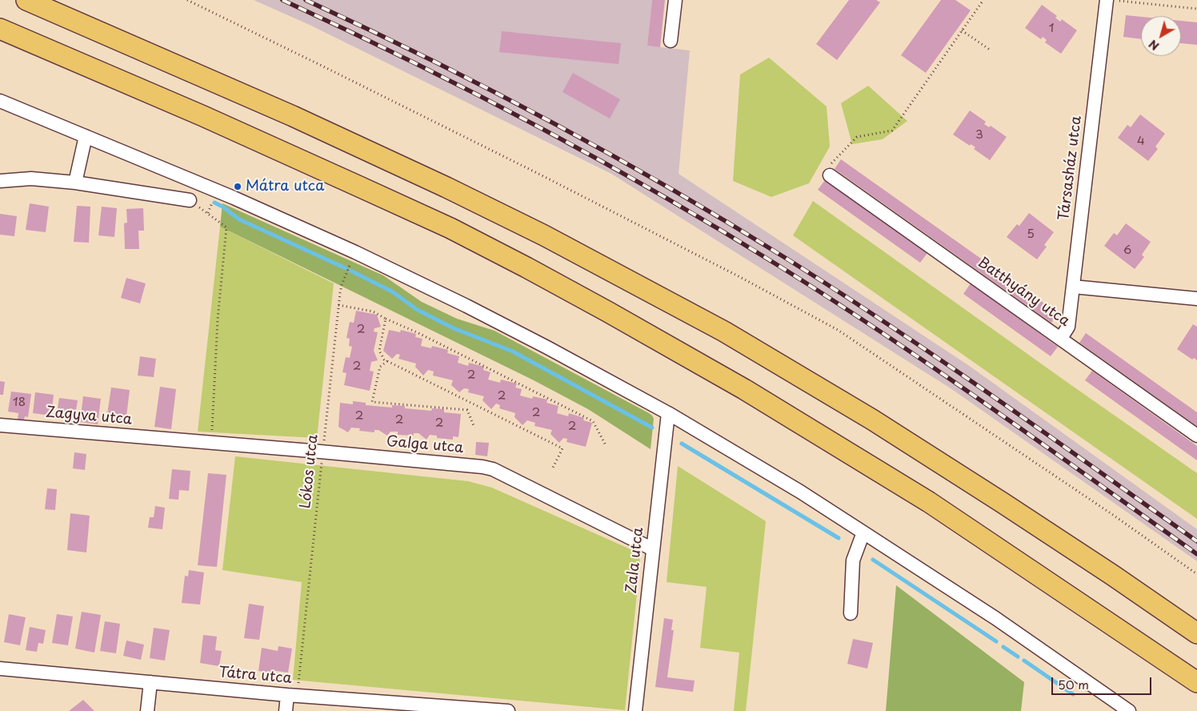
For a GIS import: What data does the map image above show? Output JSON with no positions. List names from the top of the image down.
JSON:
{
  "streets": {
    "street": [
      "Társasház utca",
      "Batthyány utca",
      "Zagyva utca",
      "Galga utca",
      "Zala utca",
      "Tátra utca"
    ],
    "path": ["Lókos utca"]
  },
  "crossings": [
    ["Társasház utca", "Batthyány utca"],
    ["Zagyva utca", "Galga utca"],
    ["Galga utca", "Lókos utca"],
    ["Galga utca", "Zala utca"],
    ["Lókos utca", "Tátra utca"]
  ],
  "places": ["Mátra utca"],
  "house_numbers": [
    "1",
    "3",
    "4",
    "5",
    "6",
    "2",
    "2",
    "2",
    "2",
    "18",
    "2",
    "2",
    "2",
    "2",
    "2"
  ],
  "scale_bar": "50 m",
  "north": "bottom left"
}
